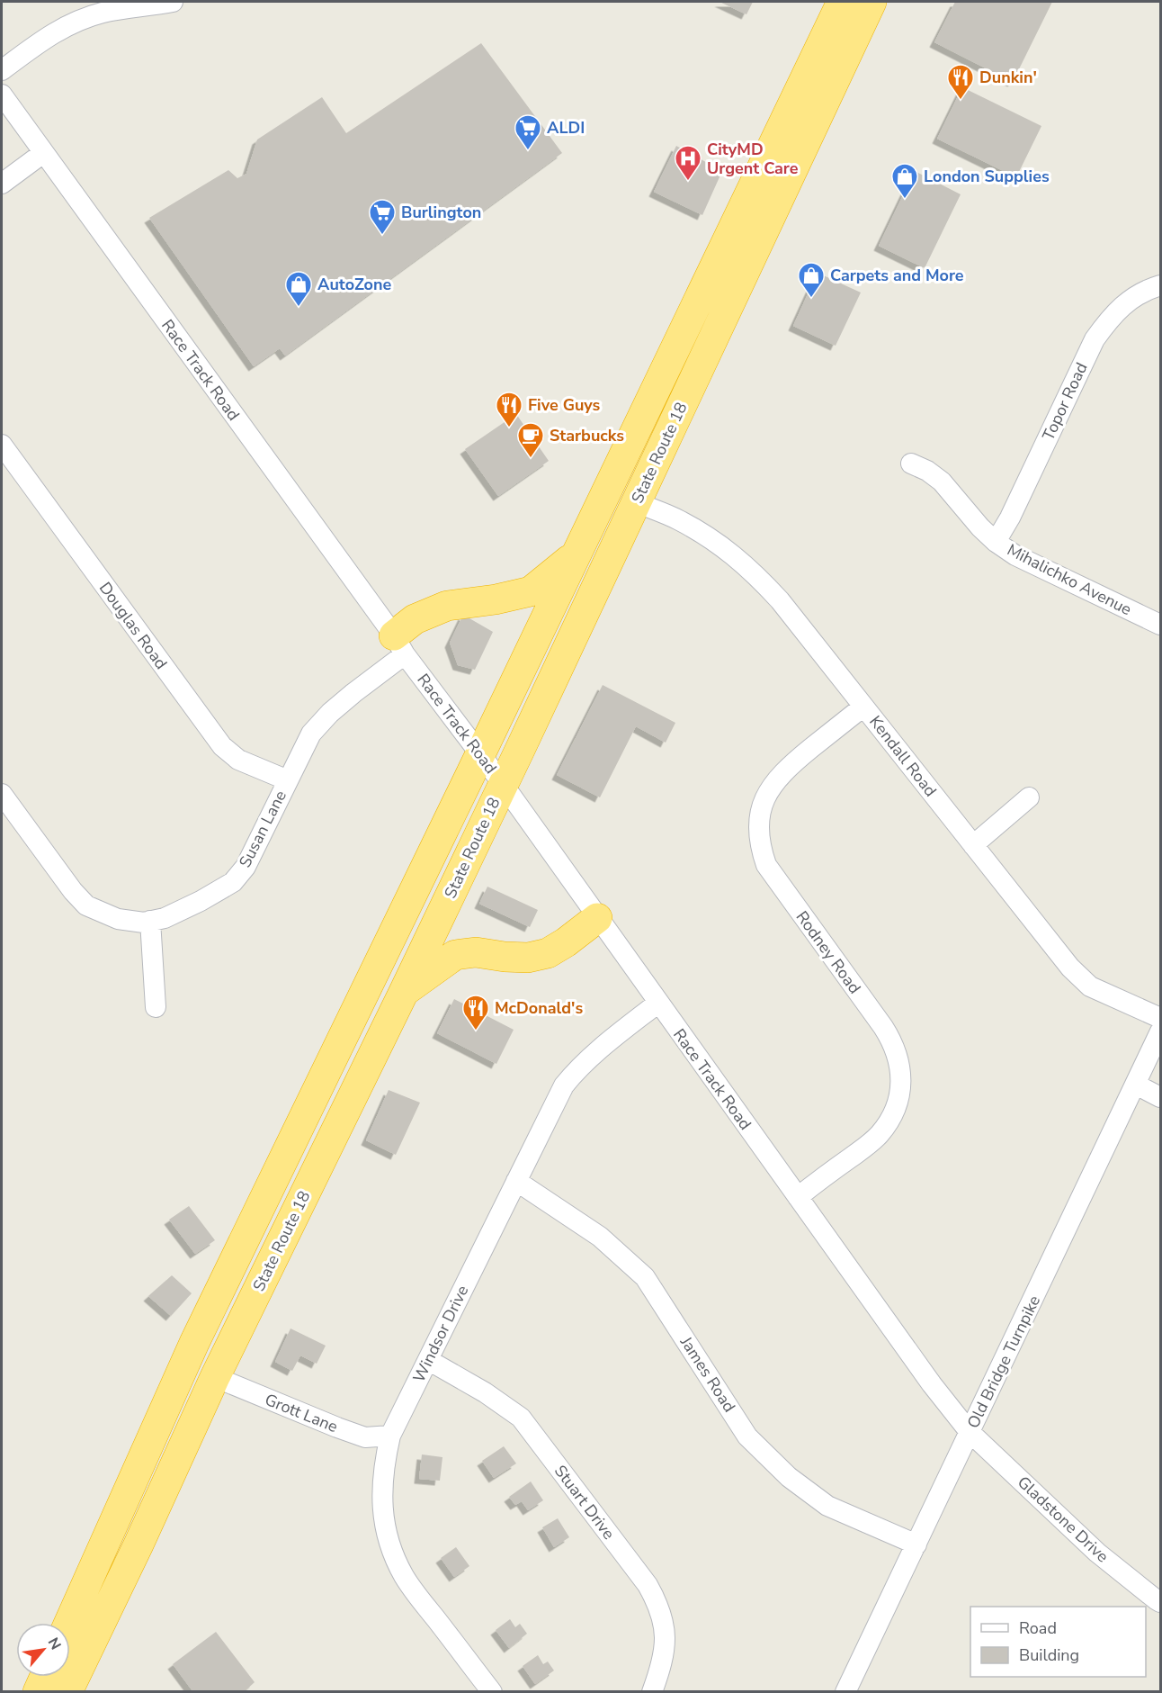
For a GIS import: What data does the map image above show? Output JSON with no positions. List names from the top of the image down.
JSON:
{
  "streets": {
    "highway": ["State Route 18"],
    "street": [
      "Race Track Road",
      "Topor Road",
      "Mihalichko Avenue",
      "Douglas Road",
      "Kendall Road",
      "Susan Lane",
      "Rodney Road",
      "Windsor Drive",
      "Old Bridge Turnpike",
      "James Road",
      "Grott Lane",
      "Stuart Drive",
      "Gladstone Drive"
    ]
  },
  "crossings": [
    ["Race Track Road", "State Route 18"],
    ["Race Track Road", "Susan Lane"],
    ["Race Track Road", "Rodney Road"],
    ["Race Track Road", "Windsor Drive"],
    ["Race Track Road", "Old Bridge Turnpike"],
    ["Race Track Road", "Gladstone Drive"],
    ["Topor Road", "Mihalichko Avenue"],
    ["State Route 18", "Kendall Road"],
    ["State Route 18", "Grott Lane"],
    ["Douglas Road", "Susan Lane"],
    ["Kendall Road", "Rodney Road"],
    ["Windsor Drive", "James Road"],
    ["Windsor Drive", "Grott Lane"],
    ["Windsor Drive", "Stuart Drive"],
    ["Old Bridge Turnpike", "James Road"],
    ["Old Bridge Turnpike", "Gladstone Drive"]
  ],
  "places": {
    "restaurant": ["Dunkin'", "Five Guys", "McDonald's"],
    "supermarket": ["ALDI", "Burlington"],
    "hospital": ["CityMD Urgent Care"],
    "shop": ["London Supplies", "Carpets and More", "AutoZone"],
    "cafe": ["Starbucks"]
  },
  "legend": ["Road", "Building"],
  "north": "top right"
}
